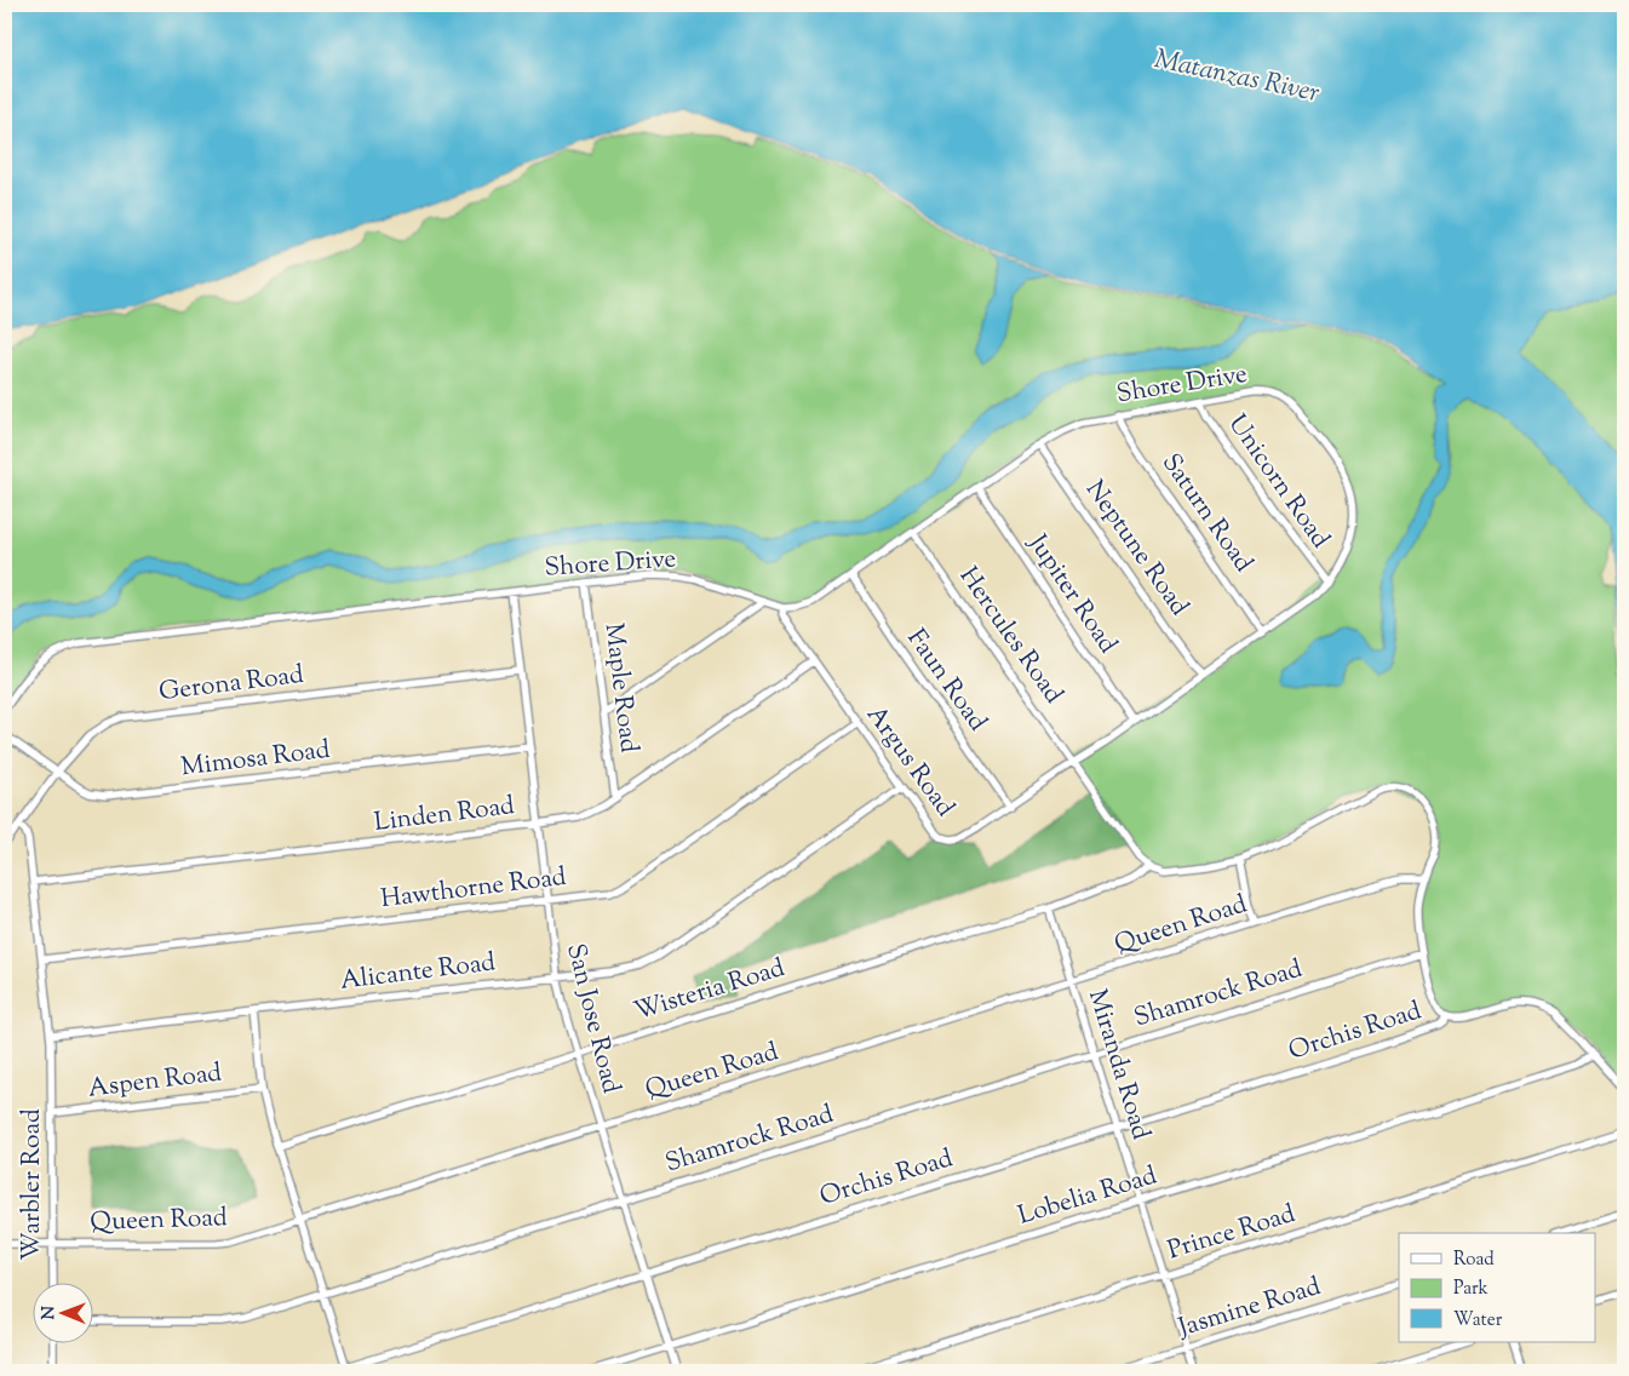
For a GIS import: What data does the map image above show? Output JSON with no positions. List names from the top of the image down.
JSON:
{
  "streets": {
    "street": [
      "Shore Drive",
      "Unicorn Road",
      "Saturn Road",
      "Neptune Road",
      "Jupiter Road",
      "Hercules Road",
      "Faun Road",
      "Gerona Road",
      "Maple Road",
      "Mimosa Road",
      "Argus Road",
      "Linden Road",
      "Hawthorne Road",
      "Queen Road",
      "Alicante Road",
      "Wisteria Road",
      "Shamrock Road",
      "San Jose Road",
      "Orchis Road",
      "Miranda Road",
      "Aspen Road",
      "Warbler Road",
      "Lobelia Road",
      "Prince Road",
      "Jasmine Road"
    ]
  },
  "crossings": [
    ["Shore Drive", "Unicorn Road"],
    ["Shore Drive", "Saturn Road"],
    ["Shore Drive", "Neptune Road"],
    ["Shore Drive", "Jupiter Road"],
    ["Shore Drive", "Hercules Road"],
    ["Shore Drive", "Faun Road"],
    ["Shore Drive", "Maple Road"],
    ["Shore Drive", "Argus Road"],
    ["Shore Drive", "San Jose Road"],
    ["Hercules Road", "Argus Road"],
    ["Faun Road", "Argus Road"],
    ["Gerona Road", "Mimosa Road"],
    ["Gerona Road", "San Jose Road"],
    ["Gerona Road", "Warbler Road"],
    ["Maple Road", "Linden Road"],
    ["Mimosa Road", "San Jose Road"],
    ["Argus Road", "Linden Road"],
    ["Argus Road", "Hawthorne Road"],
    ["Argus Road", "Alicante Road"],
    ["Linden Road", "San Jose Road"],
    ["Linden Road", "Warbler Road"],
    ["Hawthorne Road", "San Jose Road"],
    ["Hawthorne Road", "Warbler Road"],
    ["Queen Road", "San Jose Road"],
    ["Queen Road", "Miranda Road"],
    ["Queen Road", "Warbler Road"],
    ["Alicante Road", "San Jose Road"],
    ["Alicante Road", "Warbler Road"],
    ["Wisteria Road", "San Jose Road"],
    ["Wisteria Road", "Miranda Road"],
    ["Shamrock Road", "San Jose Road"],
    ["Shamrock Road", "Miranda Road"],
    ["San Jose Road", "Orchis Road"],
    ["San Jose Road", "Lobelia Road"],
    ["Orchis Road", "Miranda Road"],
    ["Miranda Road", "Lobelia Road"],
    ["Miranda Road", "Prince Road"],
    ["Miranda Road", "Jasmine Road"],
    ["Aspen Road", "Warbler Road"]
  ],
  "water": ["Matanzas River"],
  "legend": ["Road", "Park", "Water"],
  "north": "left"
}
